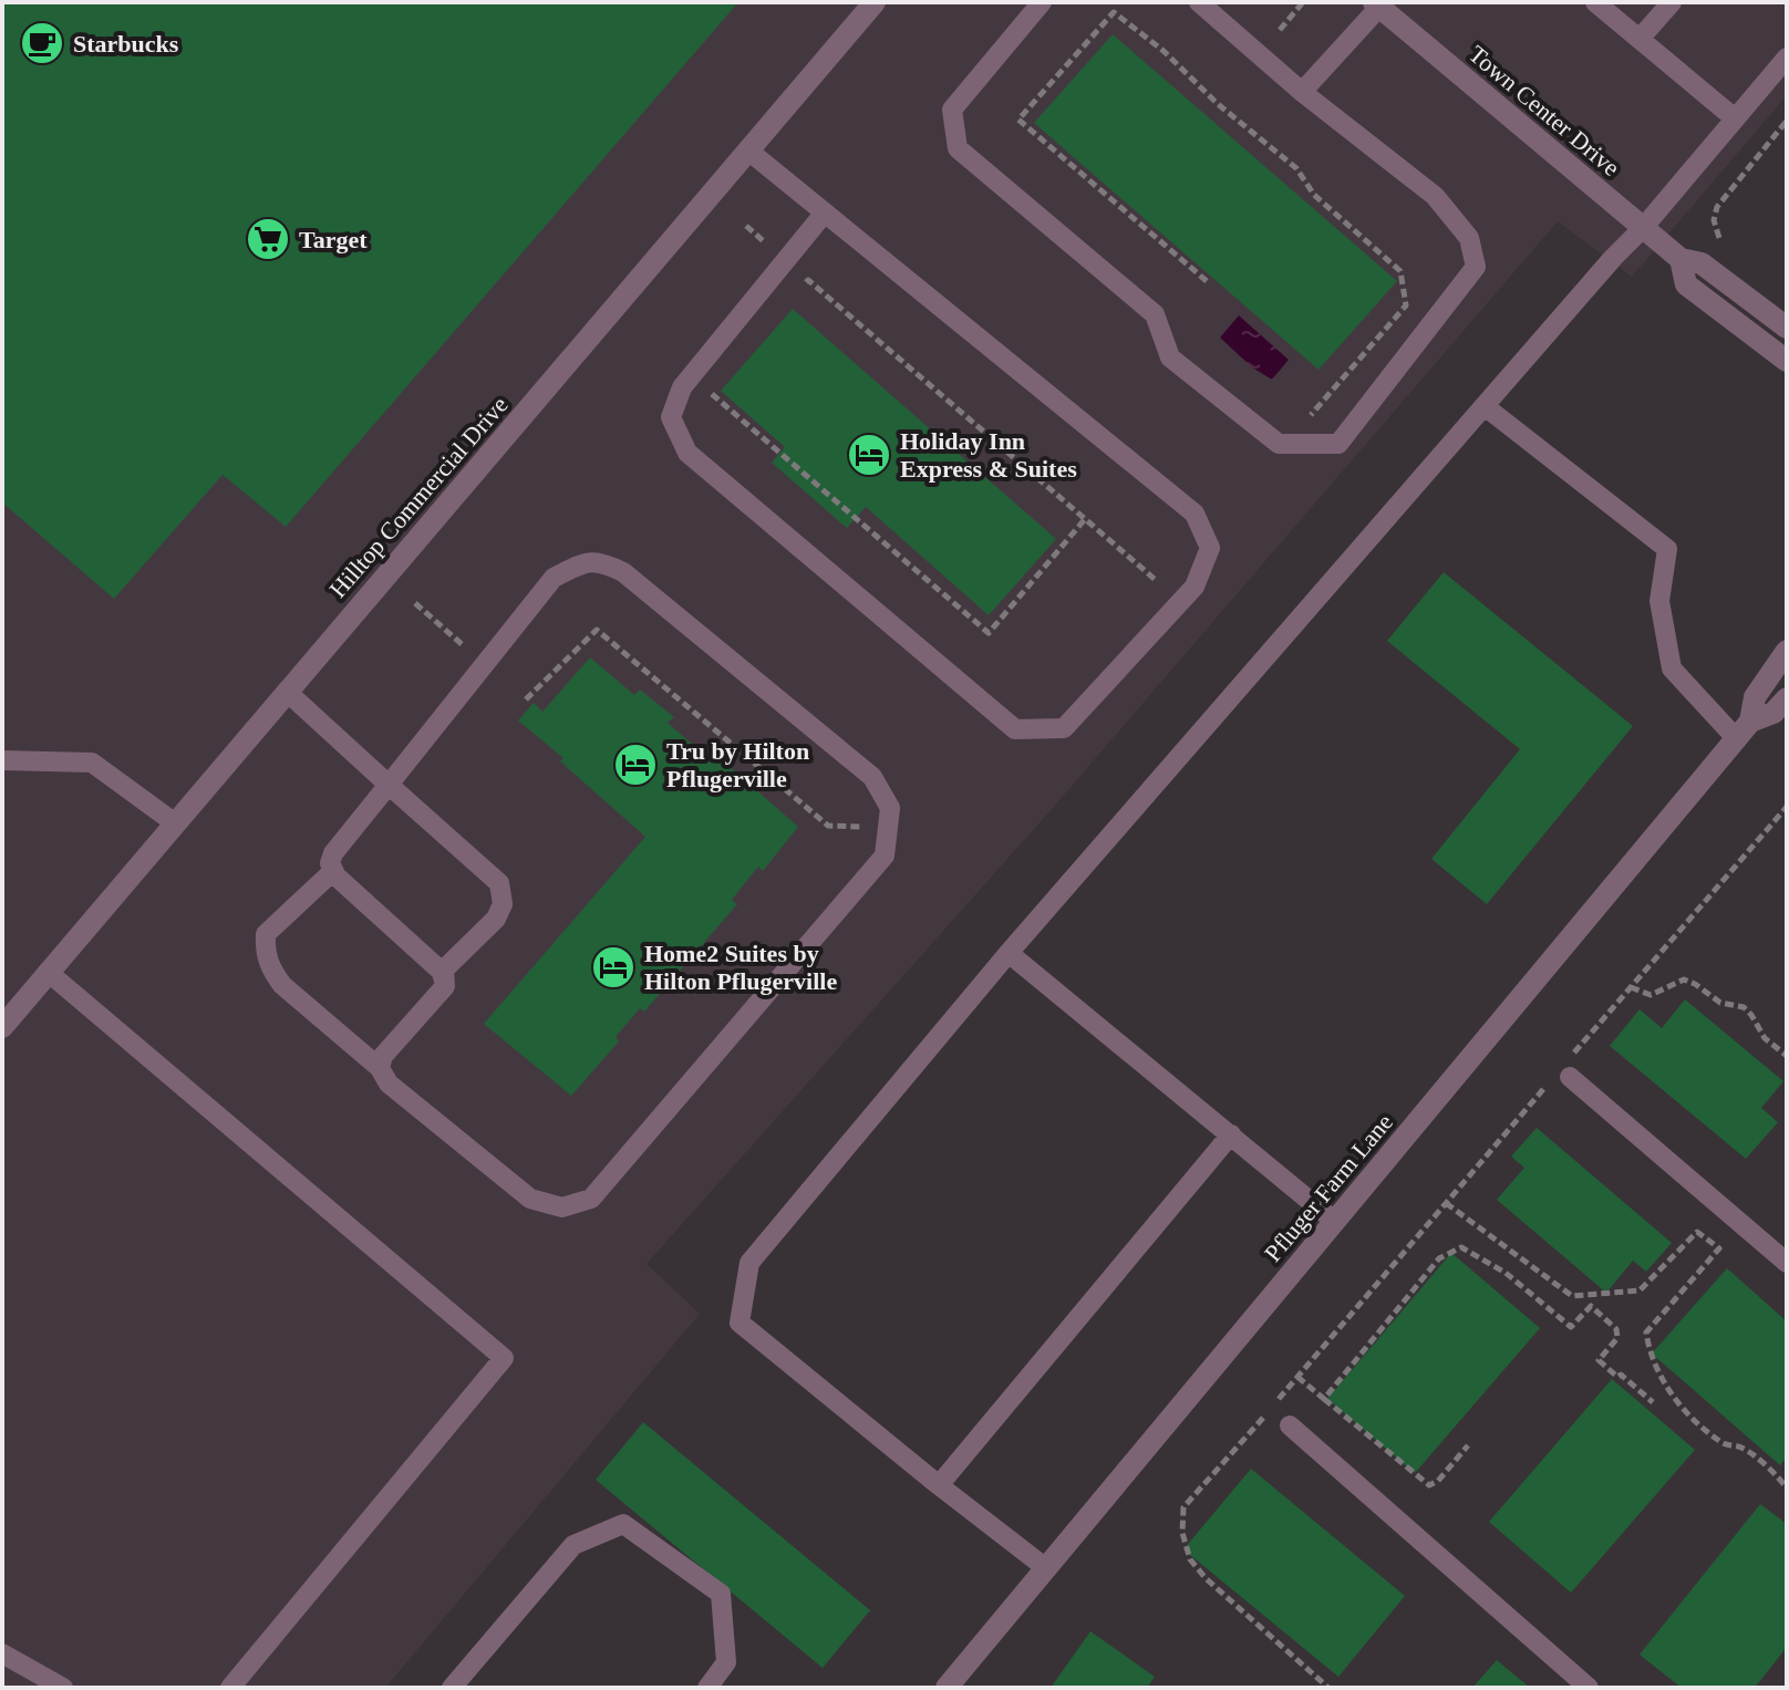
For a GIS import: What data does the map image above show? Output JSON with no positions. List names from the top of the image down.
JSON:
{
  "streets": {
    "street": ["Town Center Drive", "Hilltop Commercial Drive", "Pfluger Farm Lane"]
  },
  "places": {
    "cafe": ["Starbucks"],
    "supermarket": ["Target"],
    "hotel": ["Holiday Inn Express & Suites", "Tru by Hilton Pflugerville", "Home2 Suites by Hilton Pflugerville"]
  }
}
